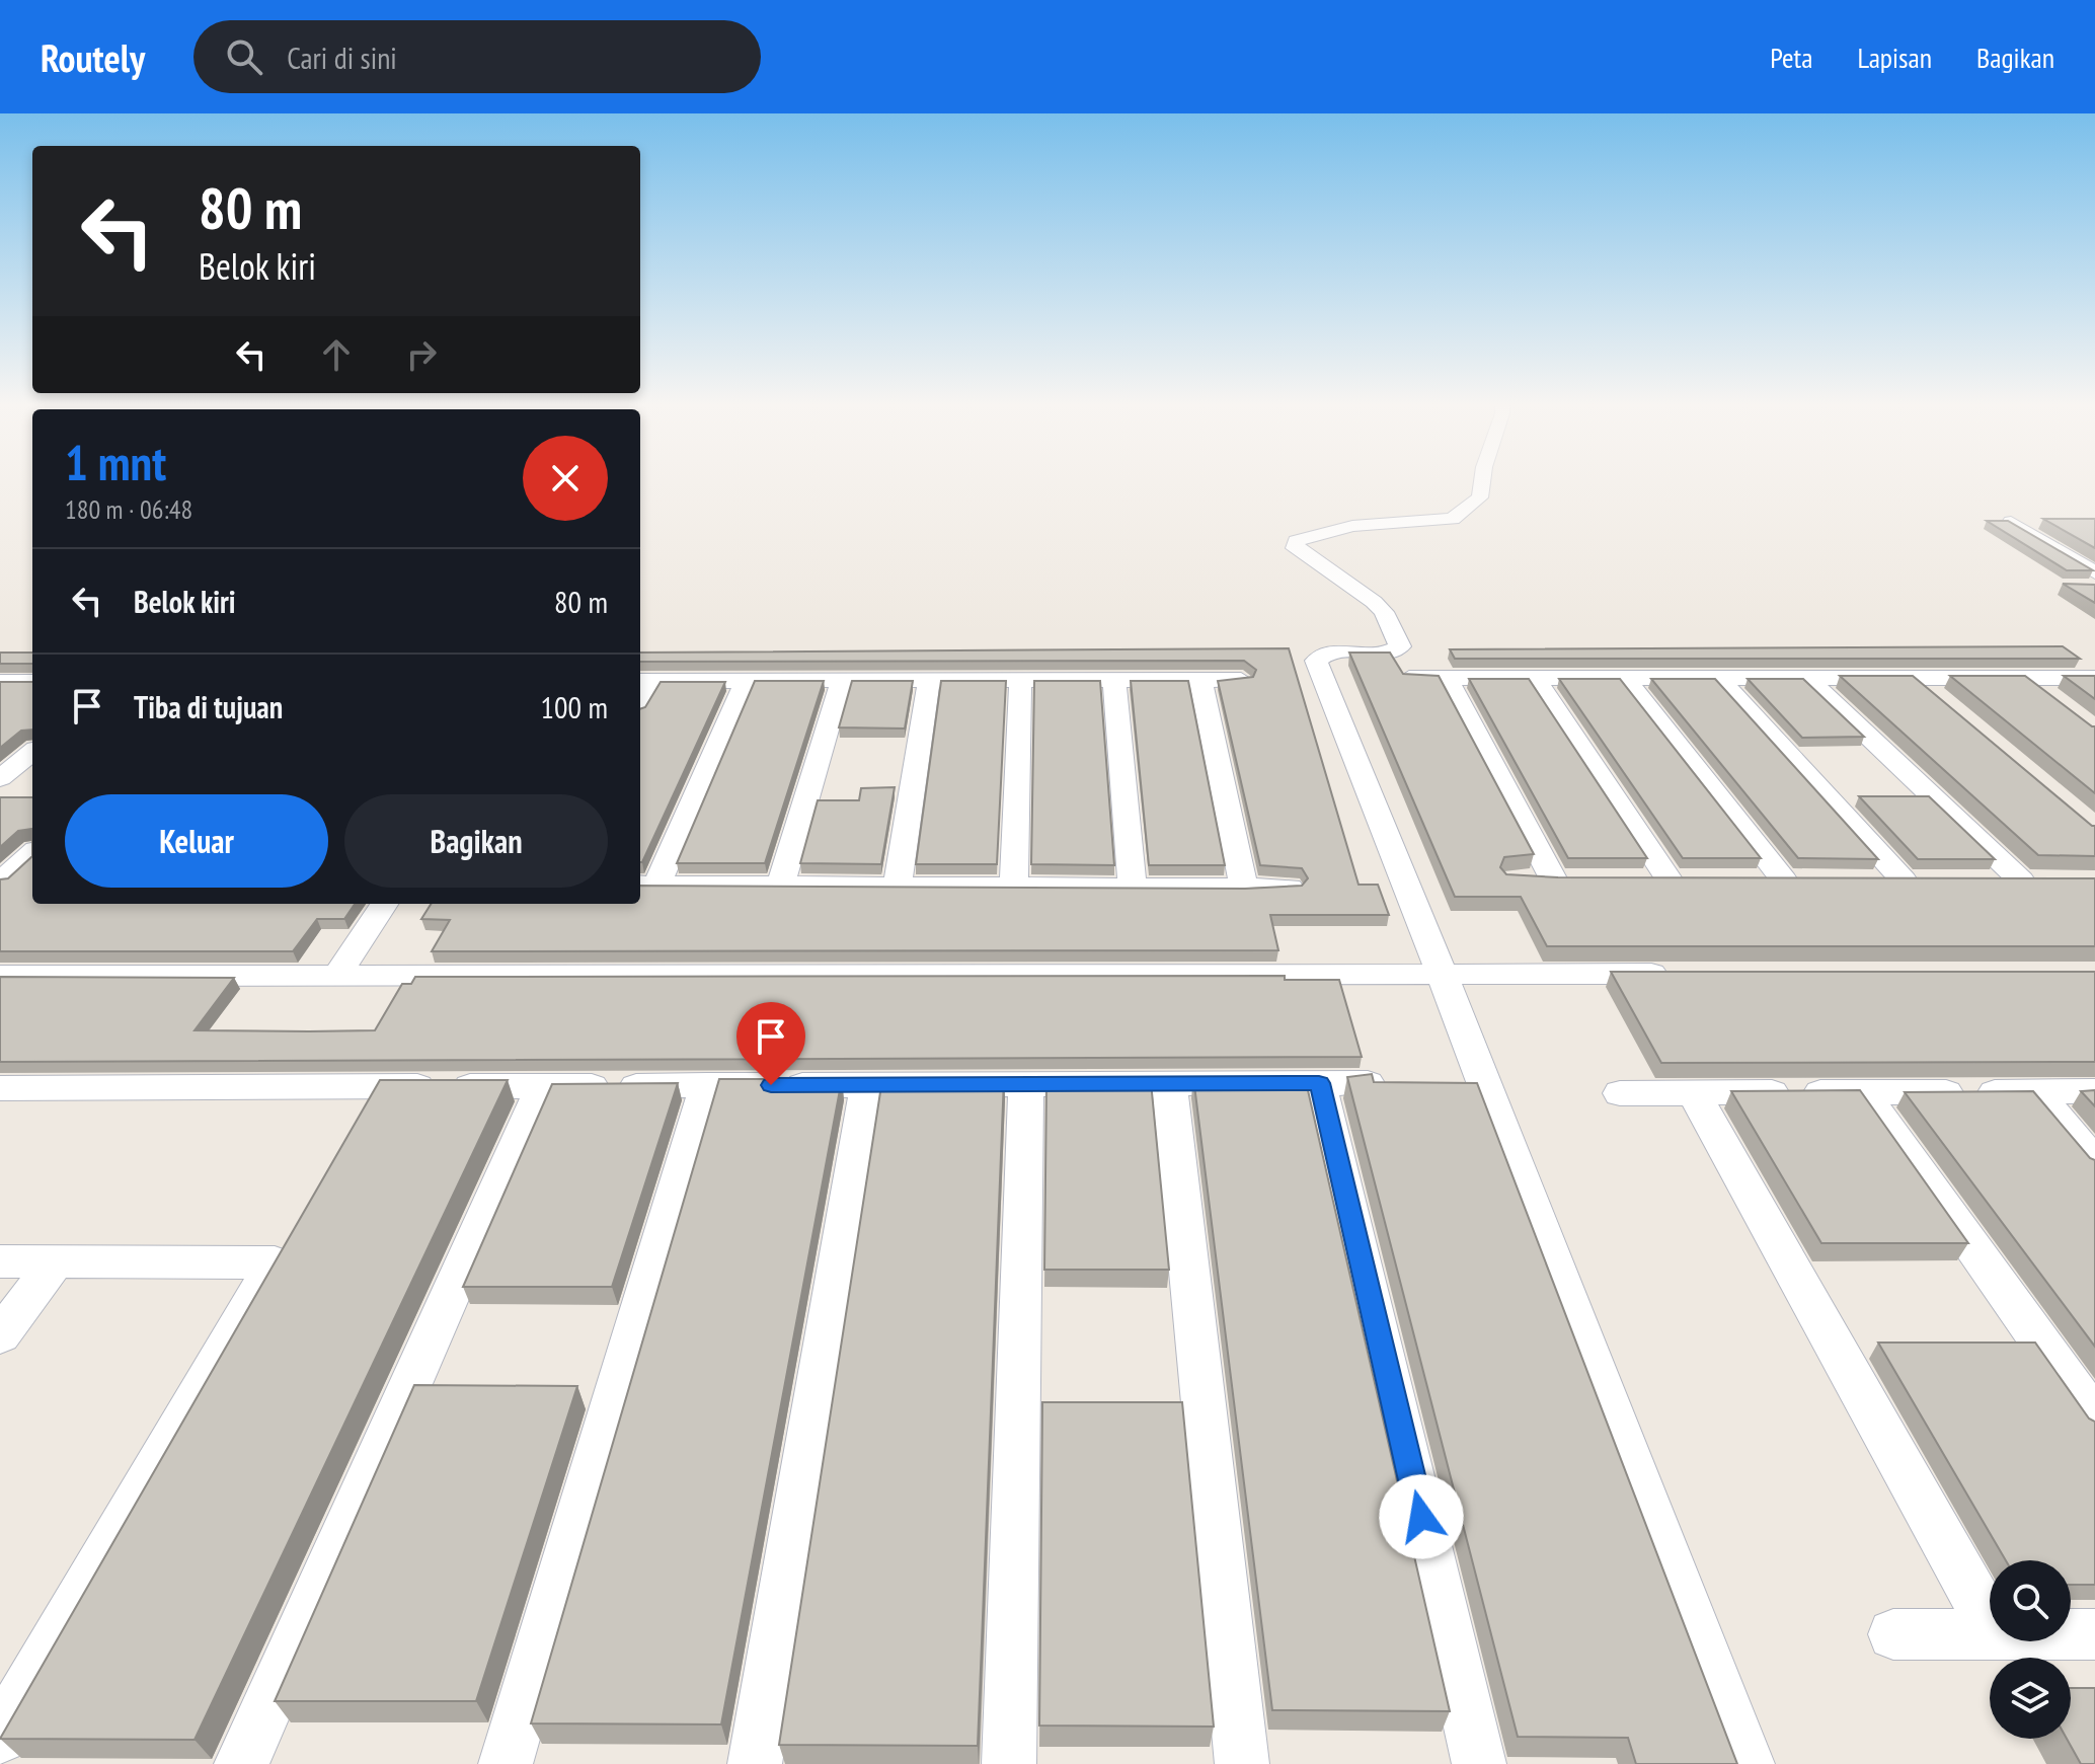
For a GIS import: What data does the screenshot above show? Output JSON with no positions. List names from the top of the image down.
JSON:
{
  "page": {
    "header": "Routely",
    "search": "Cari di sini",
    "nav": ["Peta", "Lapisan", "Bagikan"],
    "turn": ["80 m", "Belok kiri"],
    "heading": ["1 mnt", "180 m · 06:48"],
    "list": [
      {
        "name": "Belok kiri",
        "value": "80 m"
      },
      {
        "name": "Tiba di tujuan",
        "value": "100 m"
      }
    ],
    "buttons": ["Keluar", "Bagikan"]
  }
}
